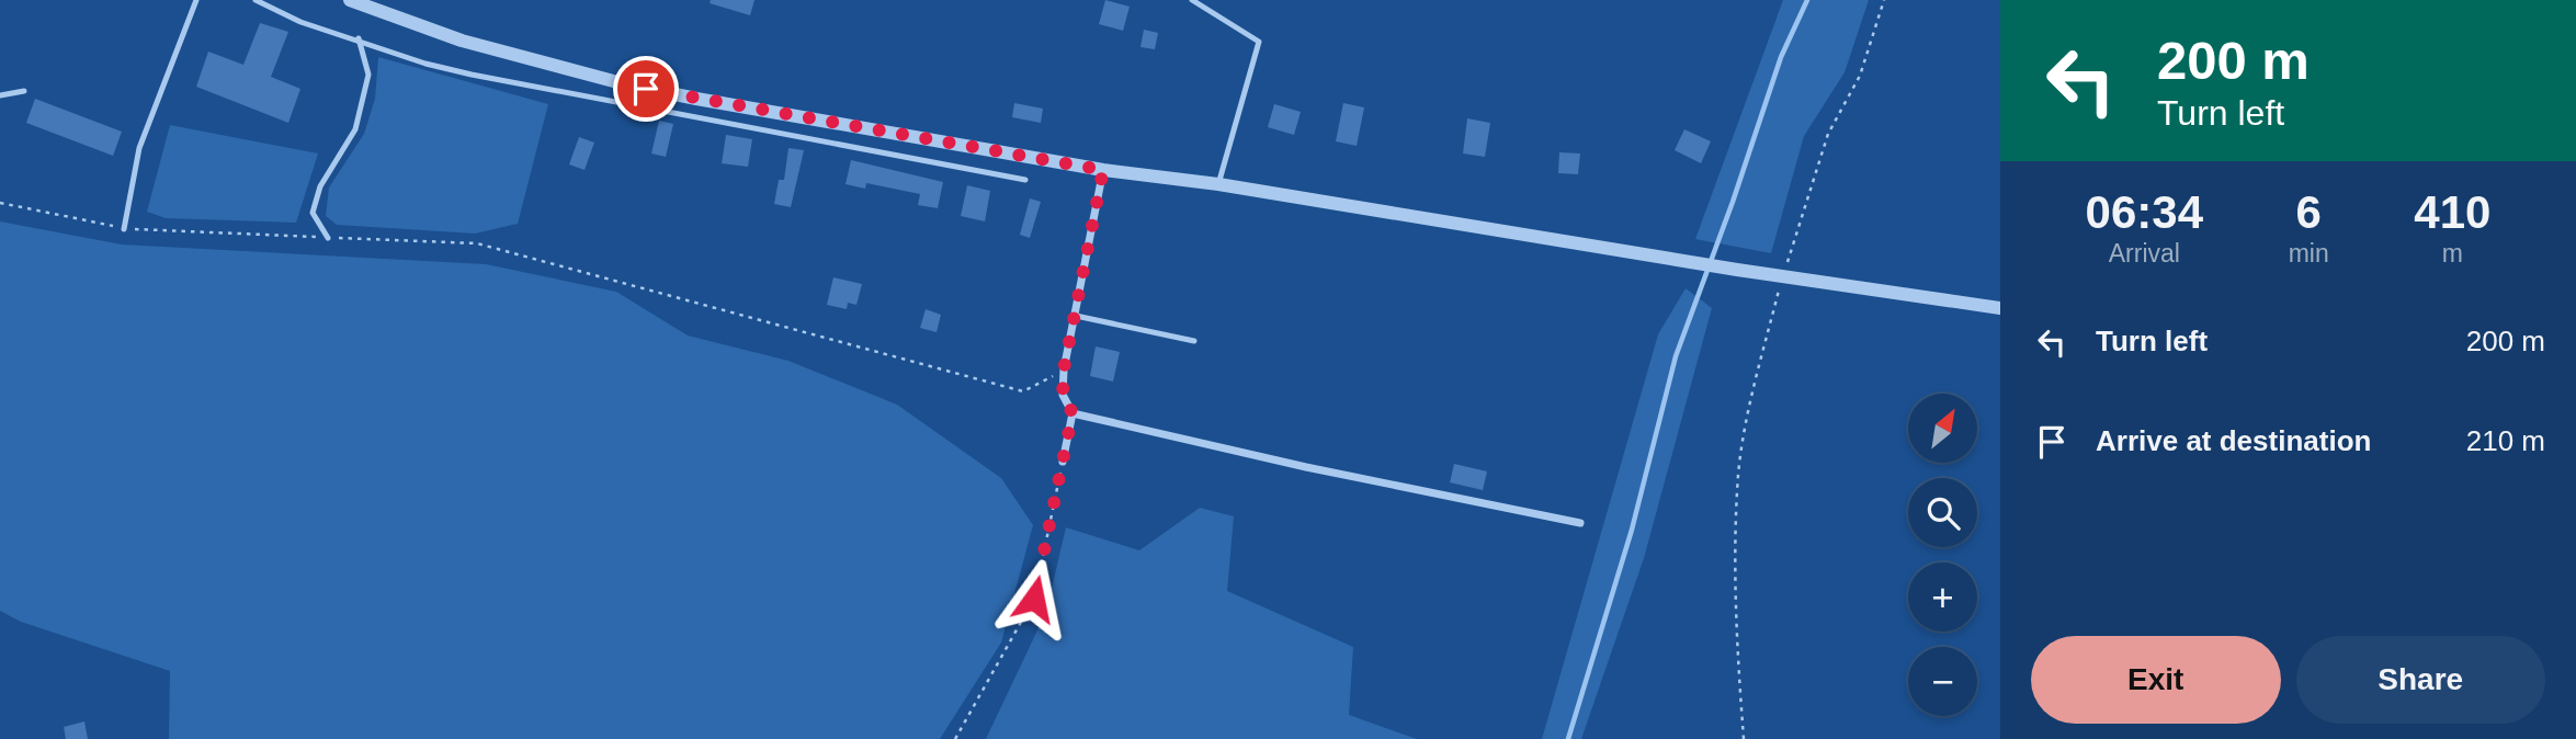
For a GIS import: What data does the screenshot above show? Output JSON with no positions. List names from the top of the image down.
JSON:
{
  "north": "top right",
  "page": {
    "turn": ["200 m", "Turn left"],
    "eta": [
      "06:34",
      "Arrival",
      "6",
      "min",
      "410",
      "m"
    ],
    "list": [
      {
        "name": "Turn left",
        "value": "200 m"
      },
      {
        "name": "Arrive at destination",
        "value": "210 m"
      }
    ],
    "map_buttons": ["+", "−"],
    "buttons": ["Exit", "Share"]
  }
}
